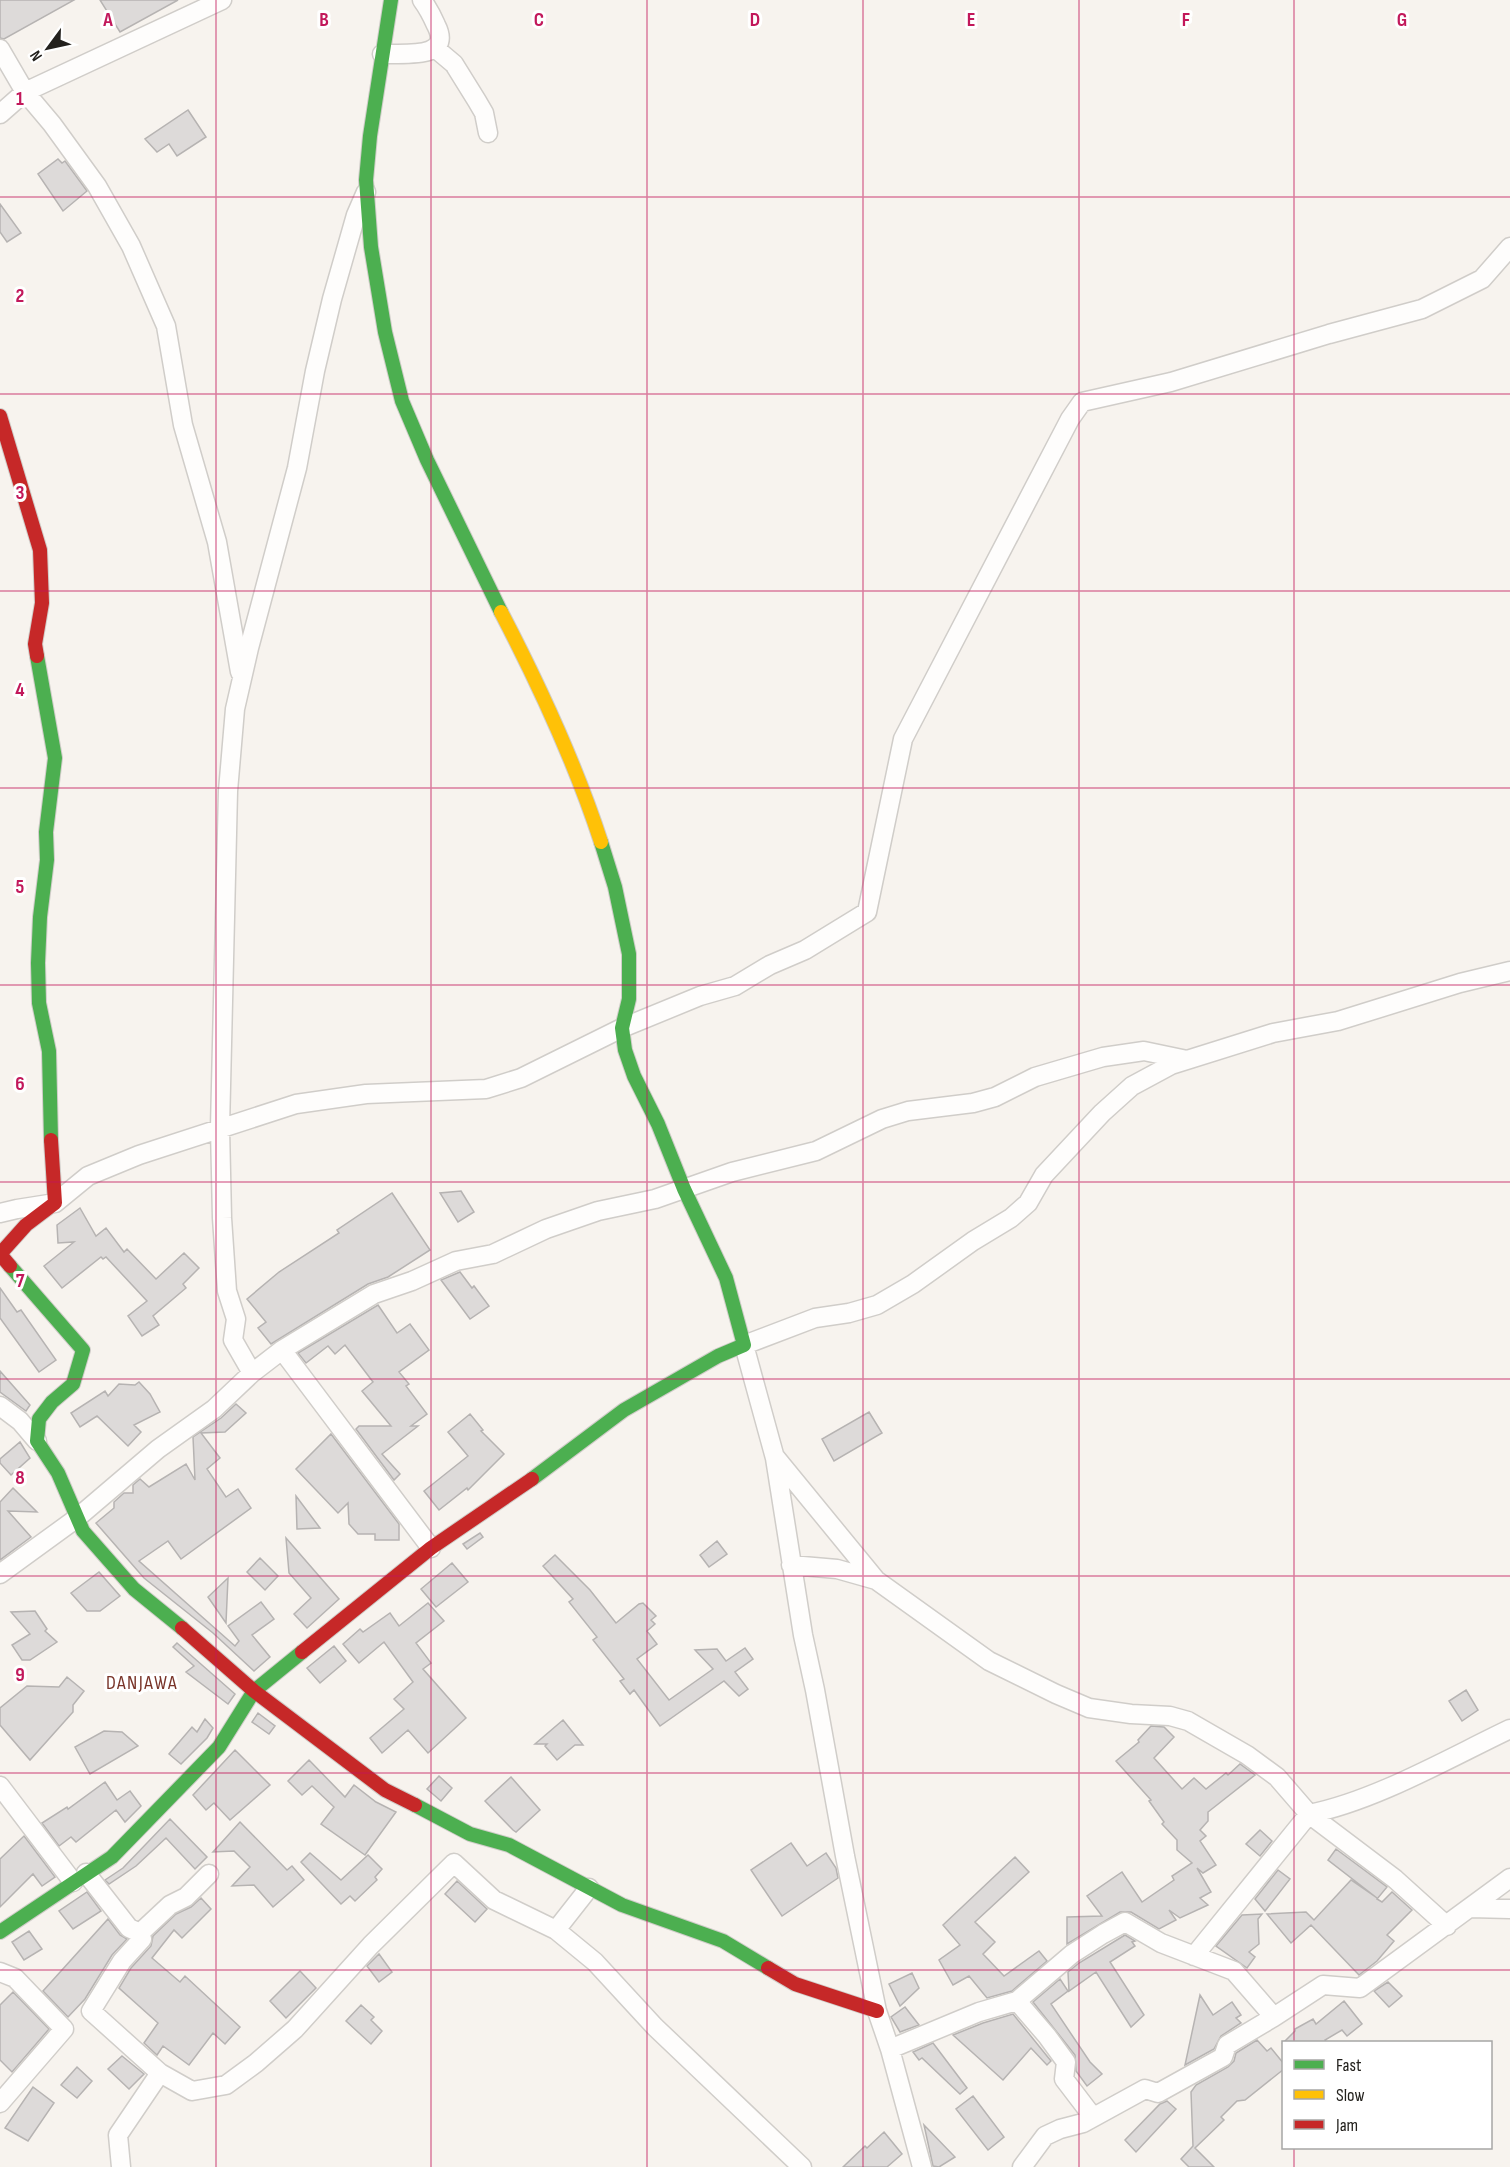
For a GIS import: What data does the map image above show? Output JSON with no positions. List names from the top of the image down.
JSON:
{
  "districts": ["DANJAWA"],
  "legend": ["Fast", "Slow", "Jam"],
  "north": "bottom left",
  "grid": {
    "columns": [
      "A",
      "B",
      "C",
      "D",
      "E",
      "F",
      "G"
    ],
    "rows": [
      "1",
      "2",
      "3",
      "4",
      "5",
      "6",
      "7",
      "8",
      "9"
    ]
  }
}
